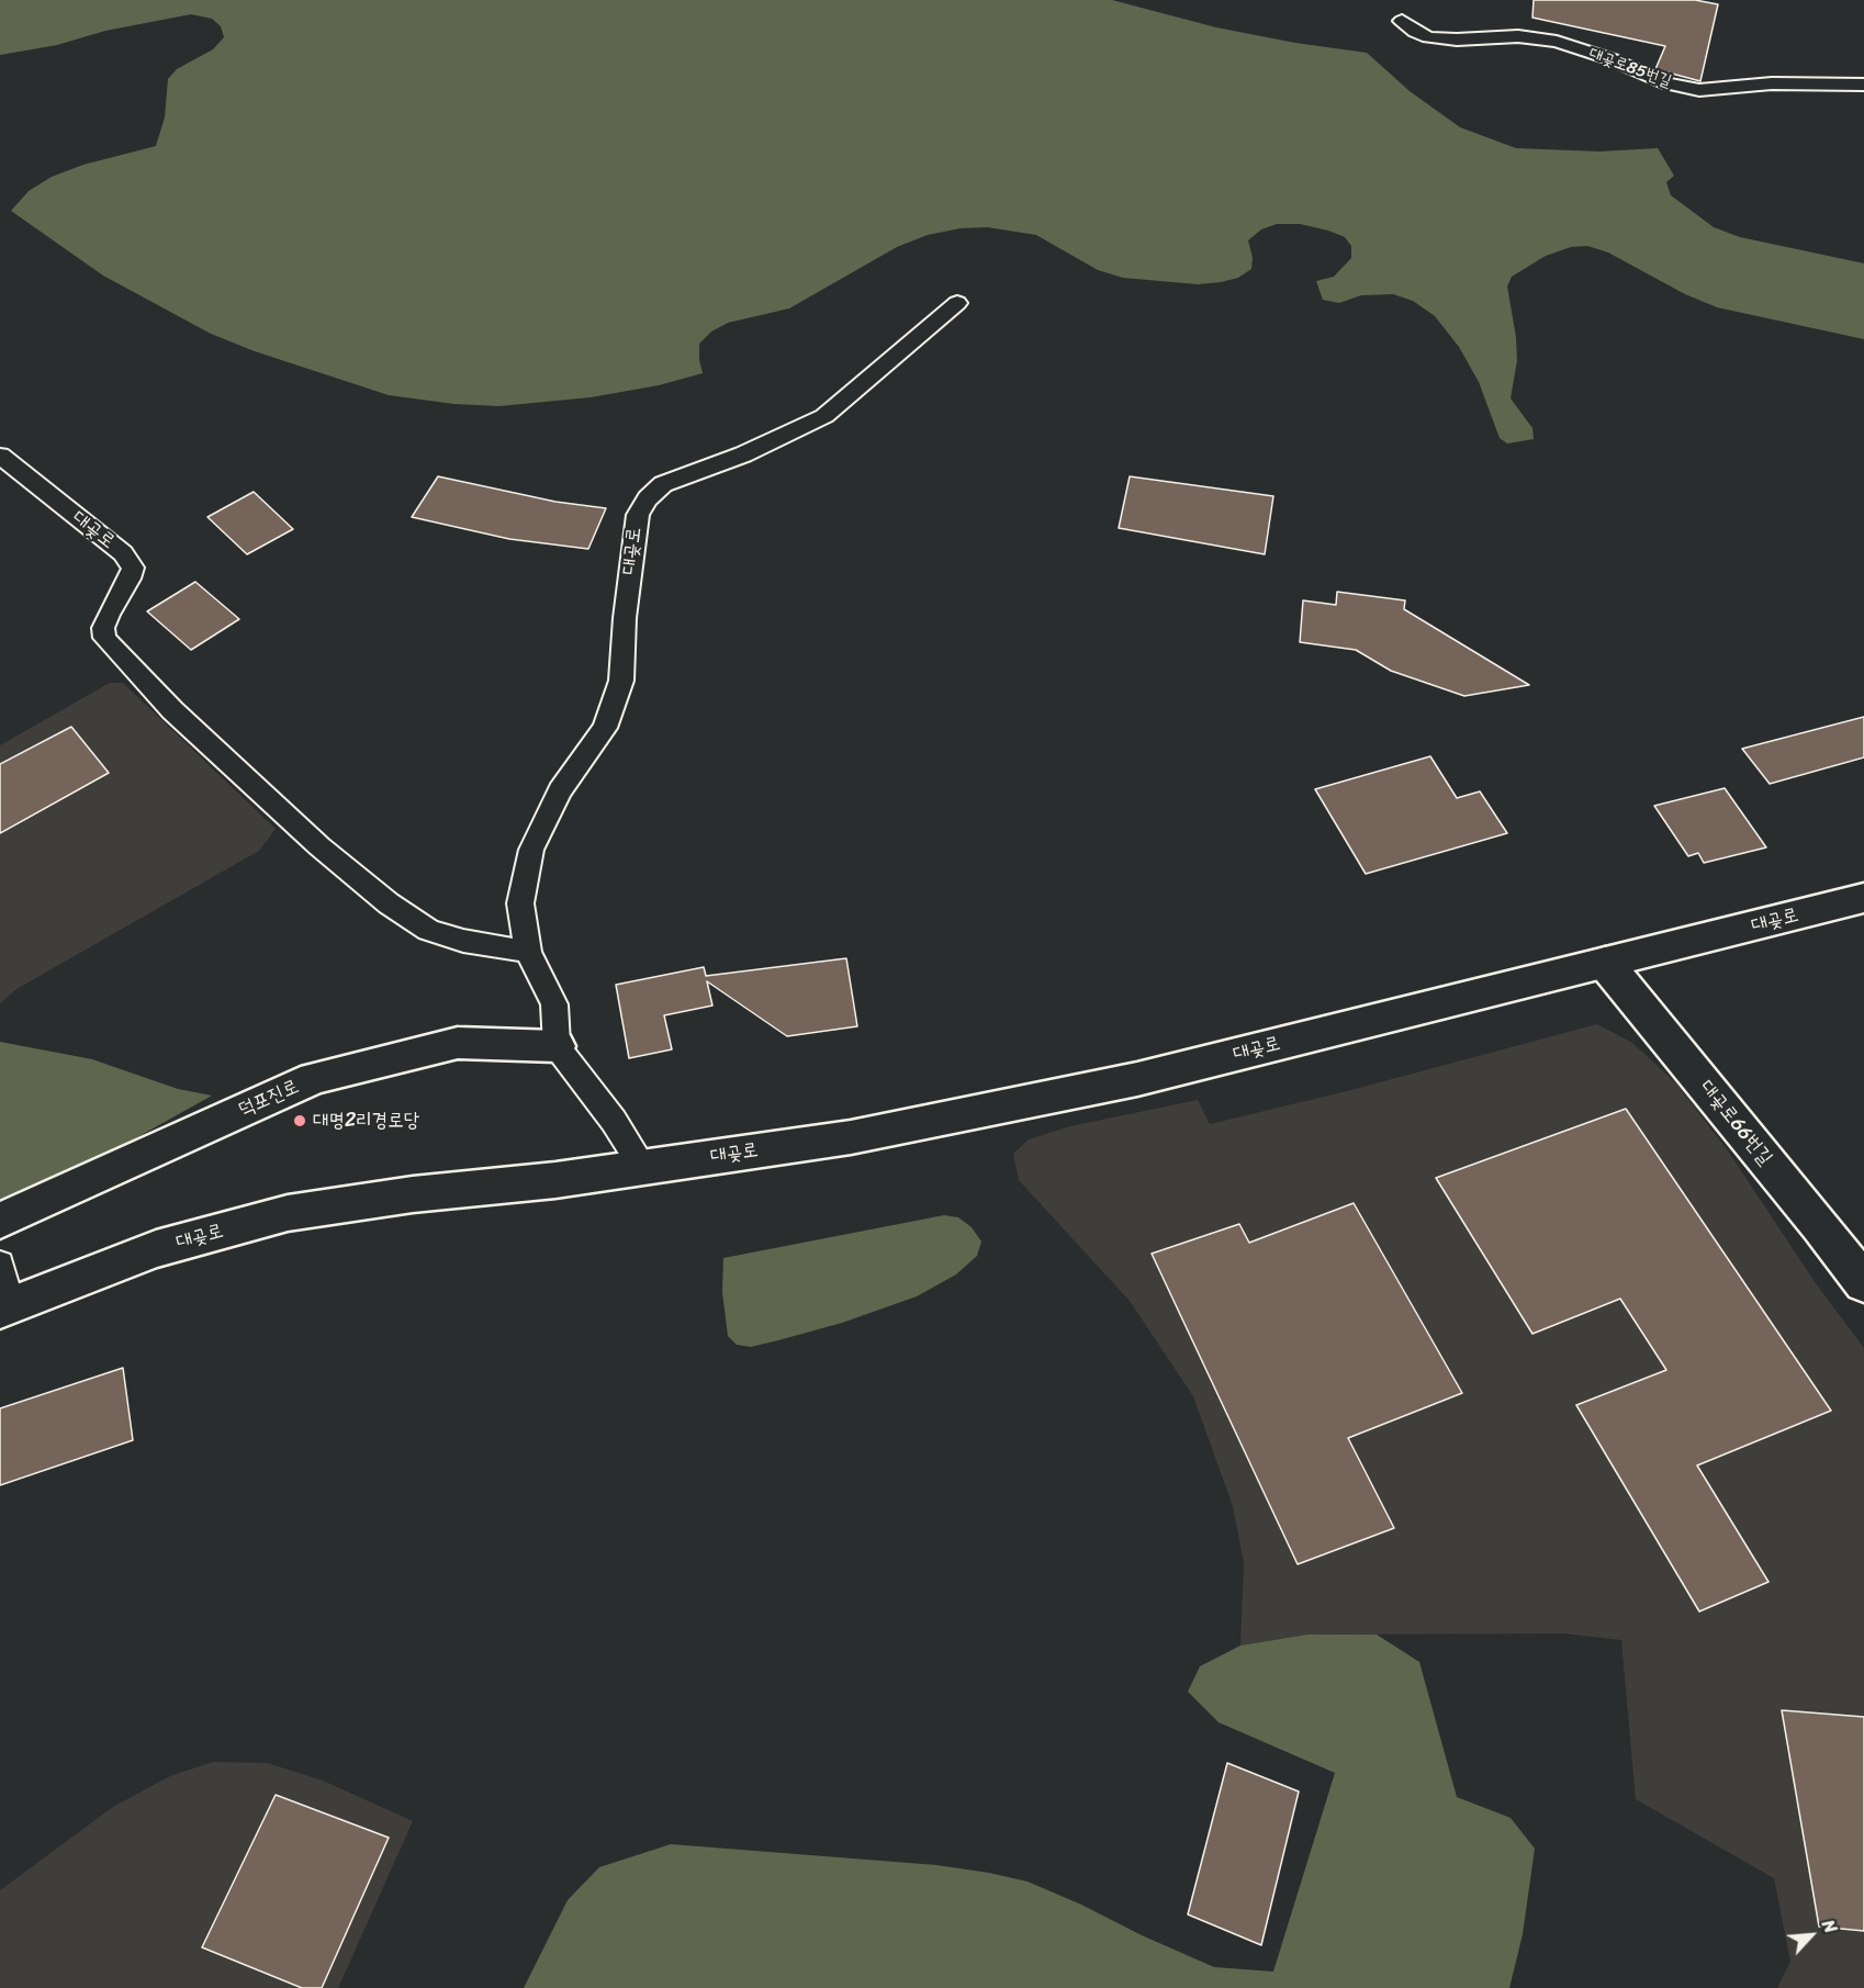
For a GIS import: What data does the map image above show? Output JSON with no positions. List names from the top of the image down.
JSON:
{
  "streets": {
    "street": ["대곶로", "덕포진로", "대곶로66번길"],
    "lane": ["대곶로85번길"]
  },
  "crossings": [
    ["대곶로", "덕포진로"],
    ["대곶로", "대곶로66번길"]
  ],
  "places": ["대명2리경로당"],
  "north": "top right"
}
